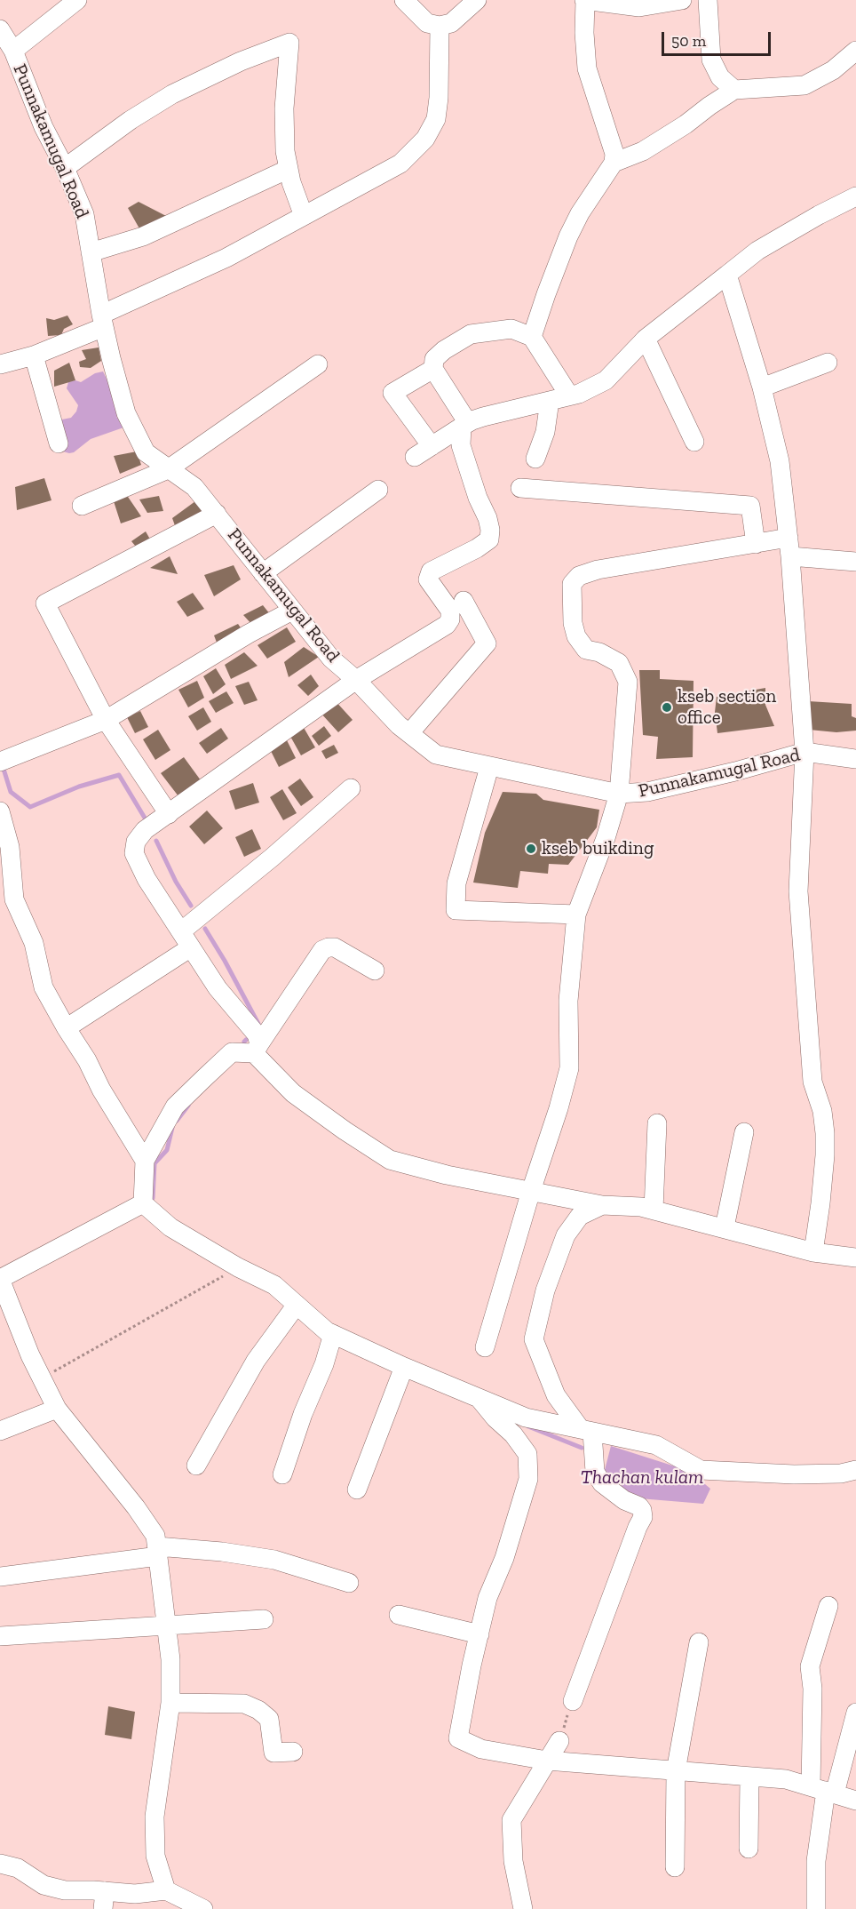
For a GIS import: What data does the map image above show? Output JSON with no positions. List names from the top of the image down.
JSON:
{
  "streets": {
    "street": ["Punnakamugal Road"]
  },
  "water": ["Thachan kulam"],
  "places": ["kseb section office", "kseb buikding"],
  "scale_bar": "50 m"
}
